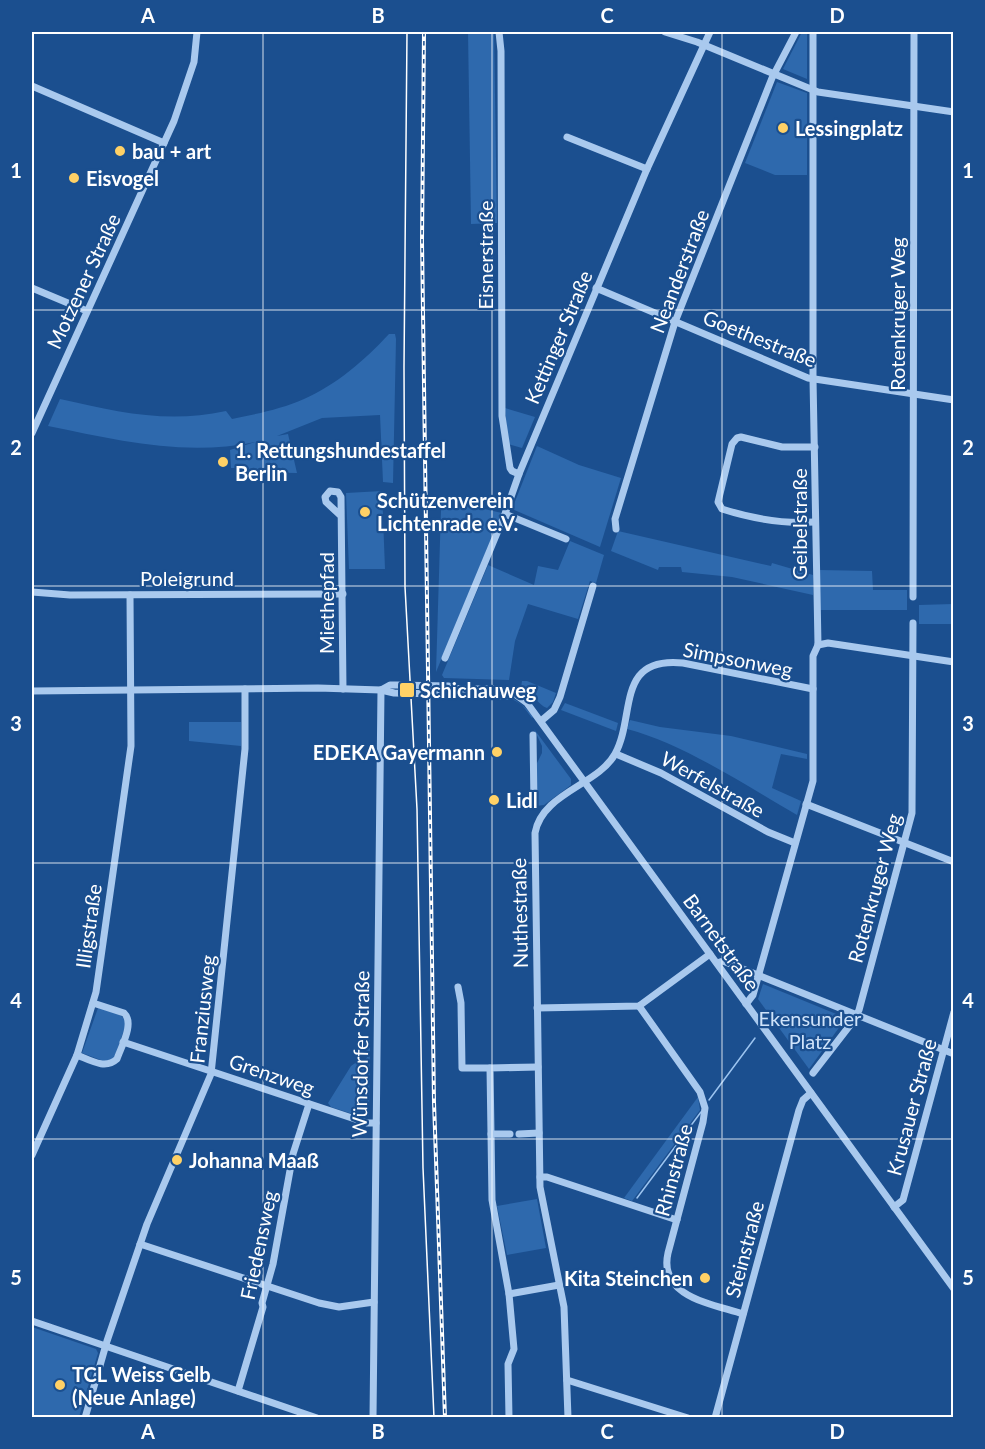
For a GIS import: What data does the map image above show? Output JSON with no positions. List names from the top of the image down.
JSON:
{
  "streets": {
    "street": [
      "Eisnerstraße",
      "Neanderstraße",
      "Motzener Straße",
      "Rotenkruger Weg",
      "Kettinger Straße",
      "Goethestraße",
      "Geibelstraße",
      "Poleigrund",
      "Miethepfad",
      "Simpsonweg",
      "Werfelstraße",
      "Nuthestraße",
      "Illigstraße",
      "Barnetstraße",
      "Franziusweg",
      "Wünsdorfer Straße",
      "Grenzweg",
      "Krusauer Straße",
      "Rhinstraße",
      "Friedensweg",
      "Steinstraße"
    ]
  },
  "crossings": [
    ["Eisnerstraße", "Kettinger Straße"],
    ["Neanderstraße", "Goethestraße"],
    ["Rotenkruger Weg", "Goethestraße"],
    ["Kettinger Straße", "Goethestraße"],
    ["Goethestraße", "Geibelstraße"],
    ["Geibelstraße", "Simpsonweg"],
    ["Geibelstraße", "Werfelstraße"],
    ["Geibelstraße", "Barnetstraße"],
    ["Poleigrund", "Miethepfad"],
    ["Poleigrund", "Illigstraße"],
    ["Simpsonweg", "Werfelstraße"],
    ["Nuthestraße", "Barnetstraße"],
    ["Barnetstraße", "Wünsdorfer Straße"],
    ["Barnetstraße", "Krusauer Straße"],
    ["Barnetstraße", "Steinstraße"],
    ["Franziusweg", "Grenzweg"],
    ["Wünsdorfer Straße", "Grenzweg"],
    ["Grenzweg", "Friedensweg"],
    ["Rhinstraße", "Steinstraße"]
  ],
  "parks": ["Ekensunder Platz"],
  "places": {
    "other": [
      "Lessingplatz",
      "bau + art",
      "Eisvogel",
      "1. Rettungshundestaffel Berlin",
      "Schützenverein Lichtenrade e.V.",
      "EDEKA Gayermann",
      "Lidl",
      "Johanna Maaß",
      "Kita Steinchen",
      "TCL Weiss Gelb (Neue Anlage)"
    ],
    "transit": ["Schichauweg"]
  },
  "grid": {
    "columns": [
      "A",
      "B",
      "C",
      "D"
    ],
    "rows": [
      "1",
      "2",
      "3",
      "4",
      "5"
    ]
  }
}
